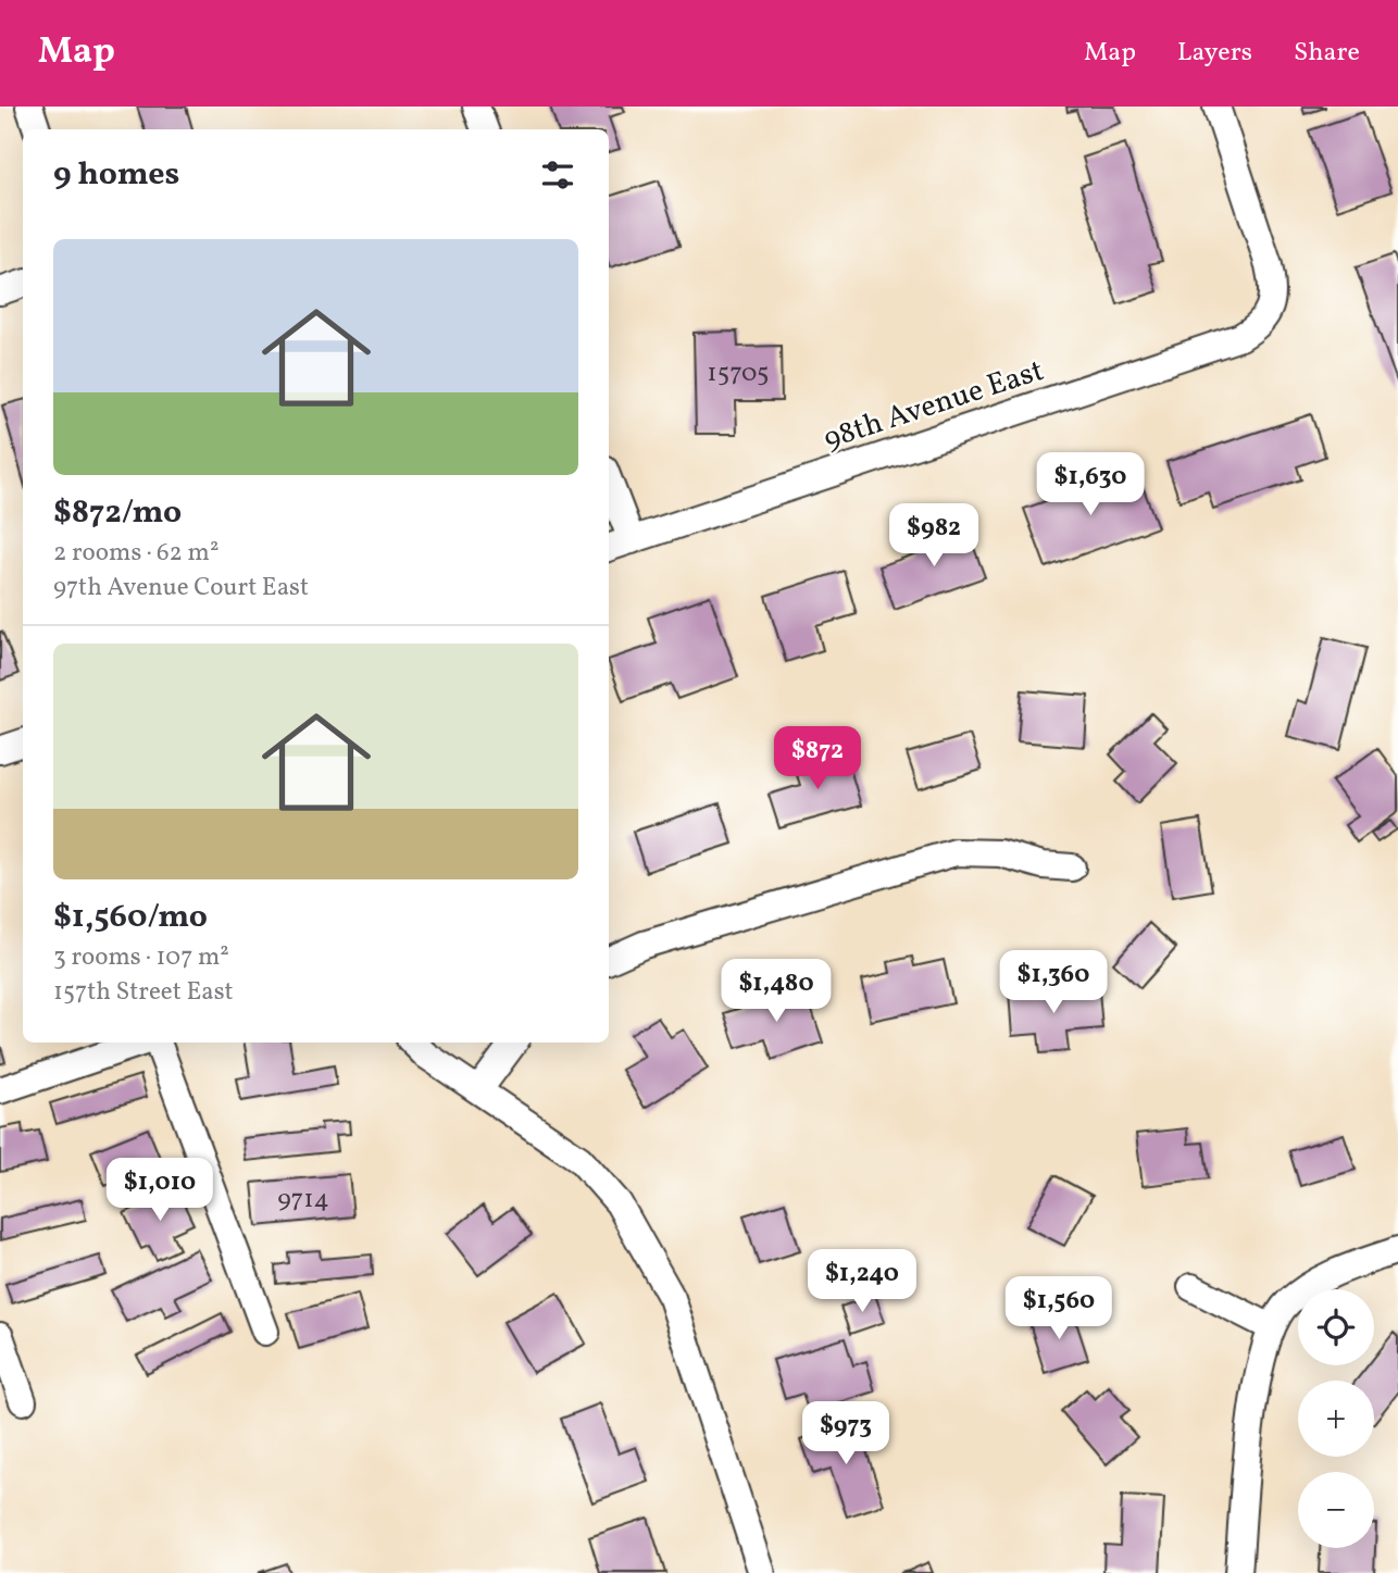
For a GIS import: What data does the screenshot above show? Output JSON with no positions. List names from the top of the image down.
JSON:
{
  "streets": {
    "street": ["98th Avenue East"]
  },
  "house_numbers": ["15705", "9714"],
  "page": {
    "header": "Map",
    "nav": ["Map", "Layers", "Share"],
    "heading": "9 homes",
    "list": [
      {
        "name": "$872/mo",
        "note": "2 rooms · 62 m² · 97th Avenue Court East"
      },
      {
        "name": "$1,560/mo",
        "note": "3 rooms · 107 m² · 157th Street East"
      }
    ],
    "price": [
      "$1,630",
      "$982",
      "$872",
      "$1,360",
      "$1,480",
      "$1,010",
      "$1,240",
      "$1,560",
      "$973"
    ],
    "map_buttons": ["+", "−"]
  }
}
